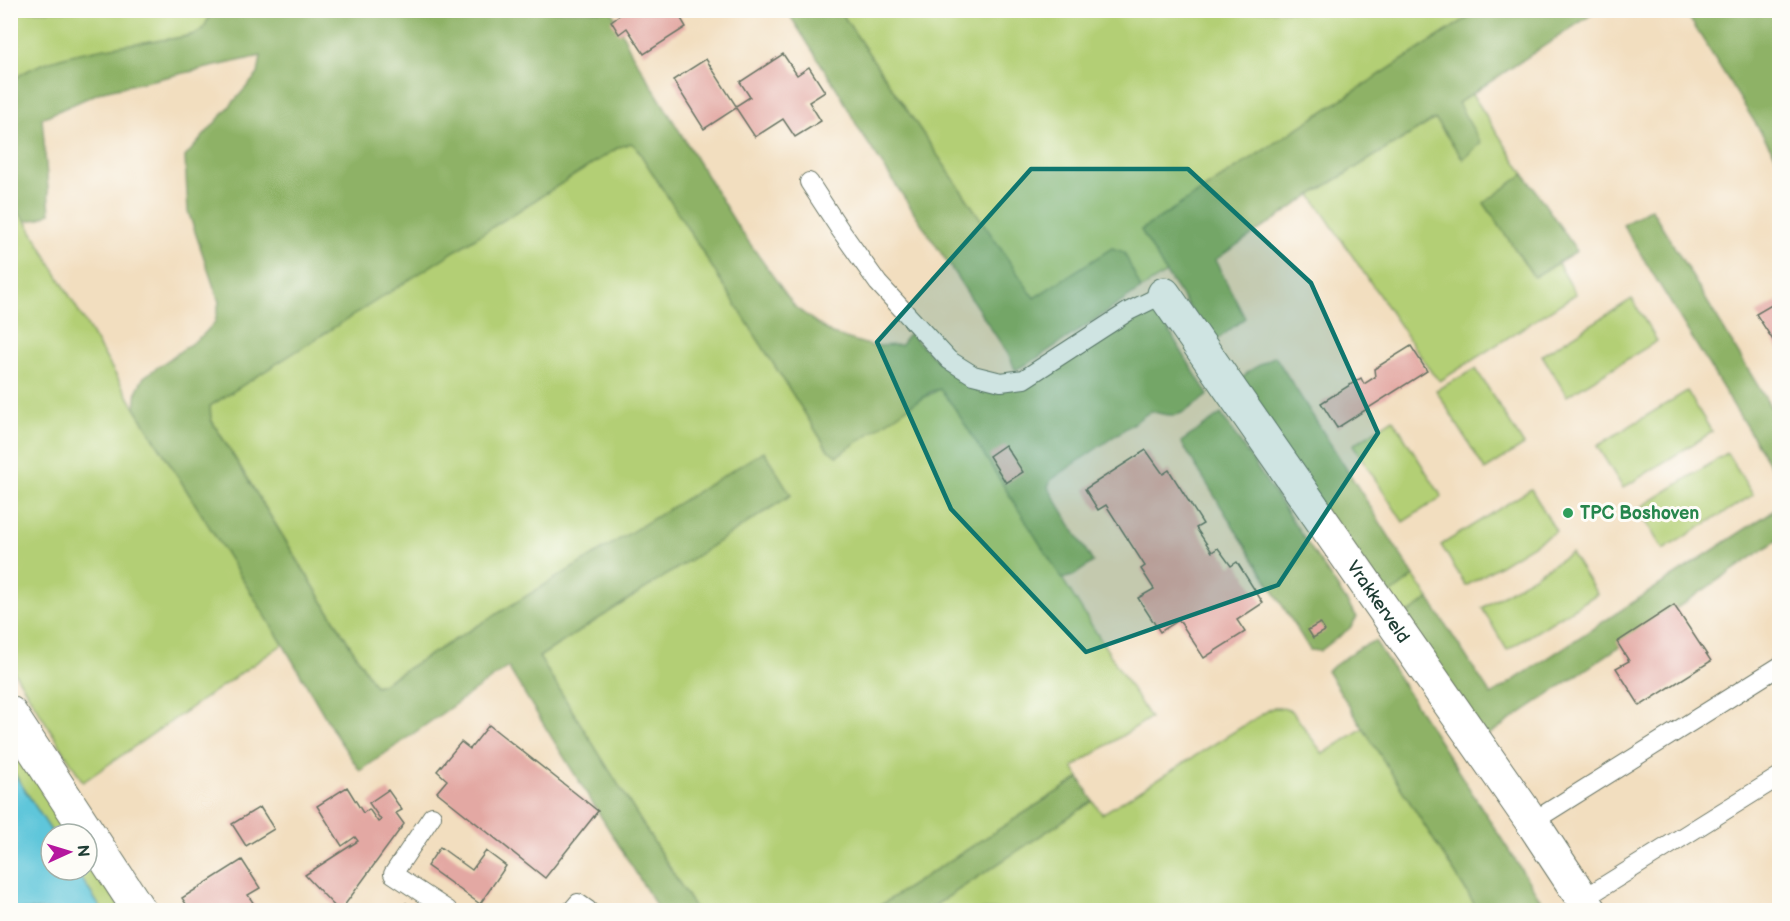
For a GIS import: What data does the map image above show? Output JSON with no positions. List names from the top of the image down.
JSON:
{
  "streets": {
    "street": ["Vrakkerveld"]
  },
  "places": ["TPC Boshoven"],
  "north": "right"
}
